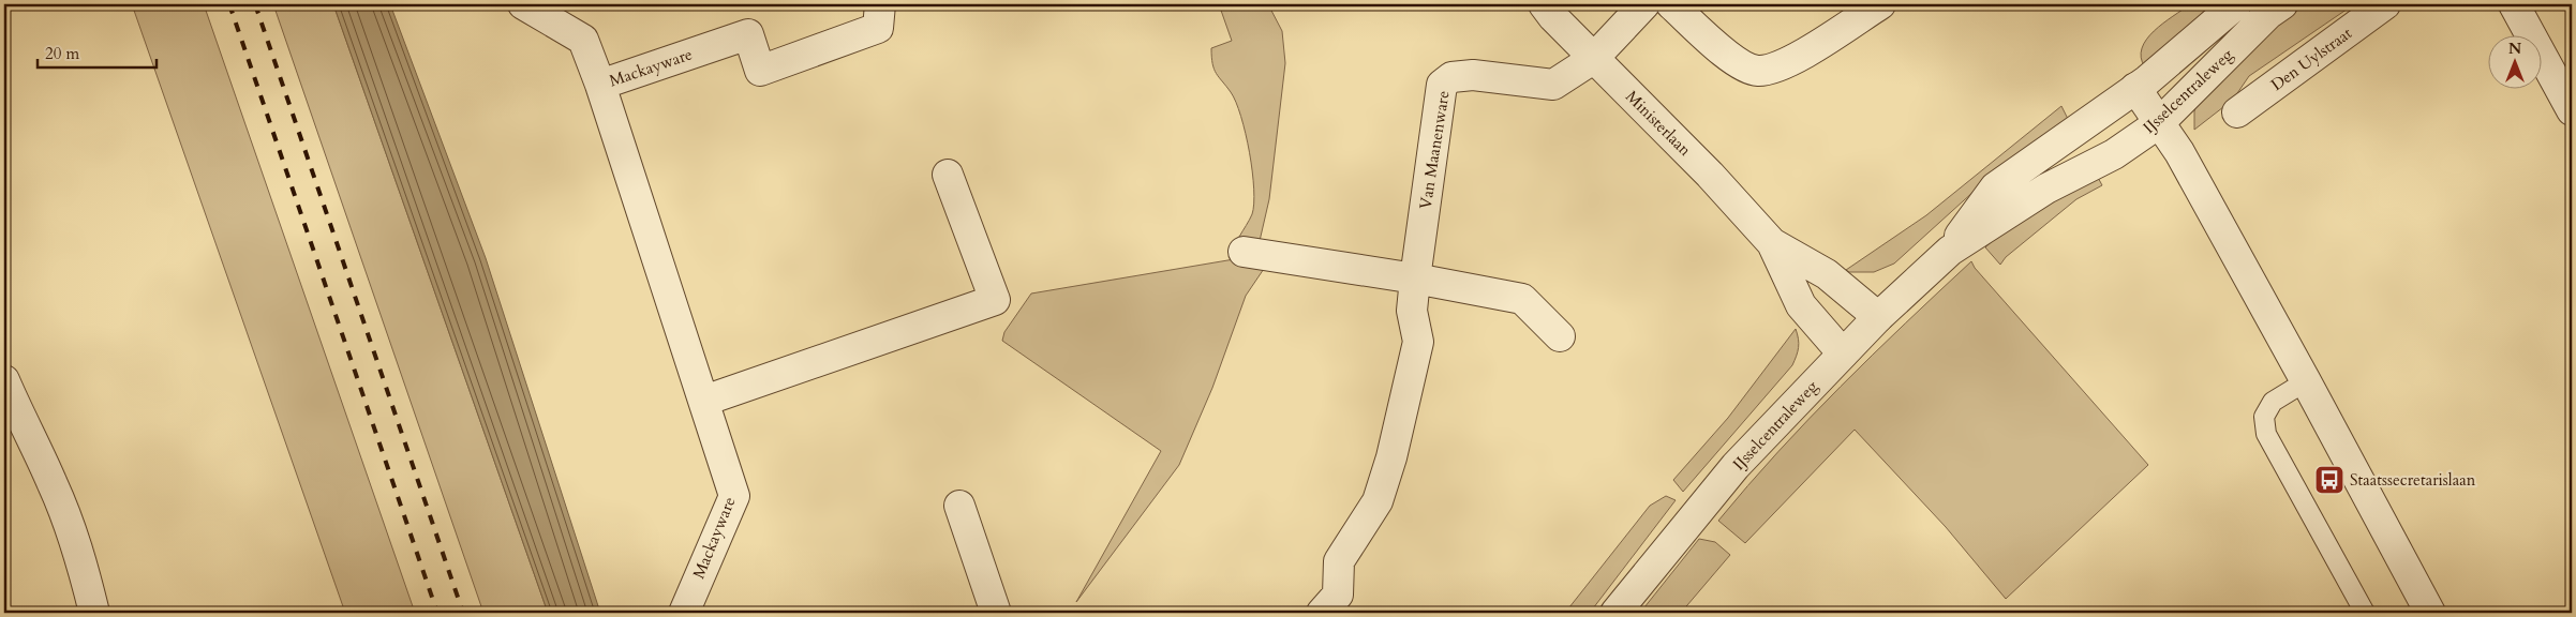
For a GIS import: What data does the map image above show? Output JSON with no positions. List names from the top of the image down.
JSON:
{
  "streets": {
    "street": [
      "Den Uylstraat",
      "Mackayware",
      "IJsselcentraleweg",
      "Ministerlaan",
      "Van Maanenware"
    ]
  },
  "crossings": [
    ["IJsselcentraleweg", "Ministerlaan"],
    ["Ministerlaan", "Van Maanenware"]
  ],
  "places": {
    "bus stop": ["Staatssecretarislaan"]
  },
  "scale_bar": "20 m",
  "north": "top"
}
